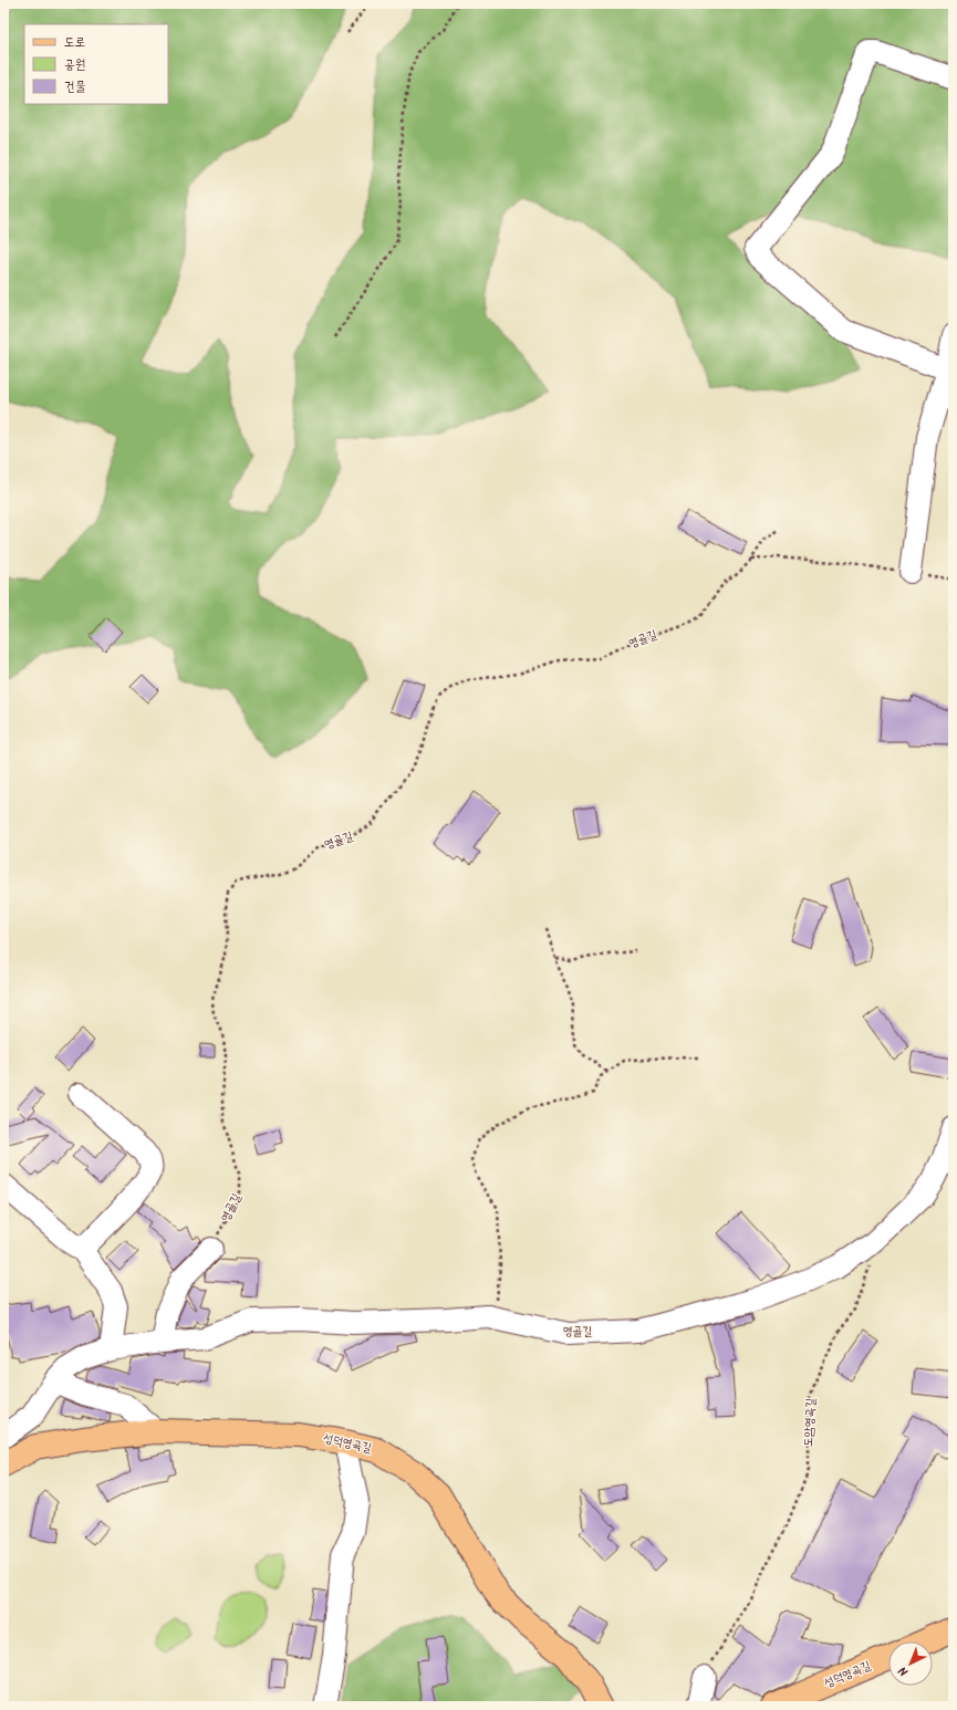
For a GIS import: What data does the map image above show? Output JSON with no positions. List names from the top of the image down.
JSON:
{
  "streets": {
    "main road": ["성덕영곡길"],
    "street": ["영골길"],
    "path": ["도암영곡길"]
  },
  "crossings": [
    ["영골길", "도암영곡길"]
  ],
  "legend": ["도로", "공원", "건물"],
  "north": "bottom left"
}
